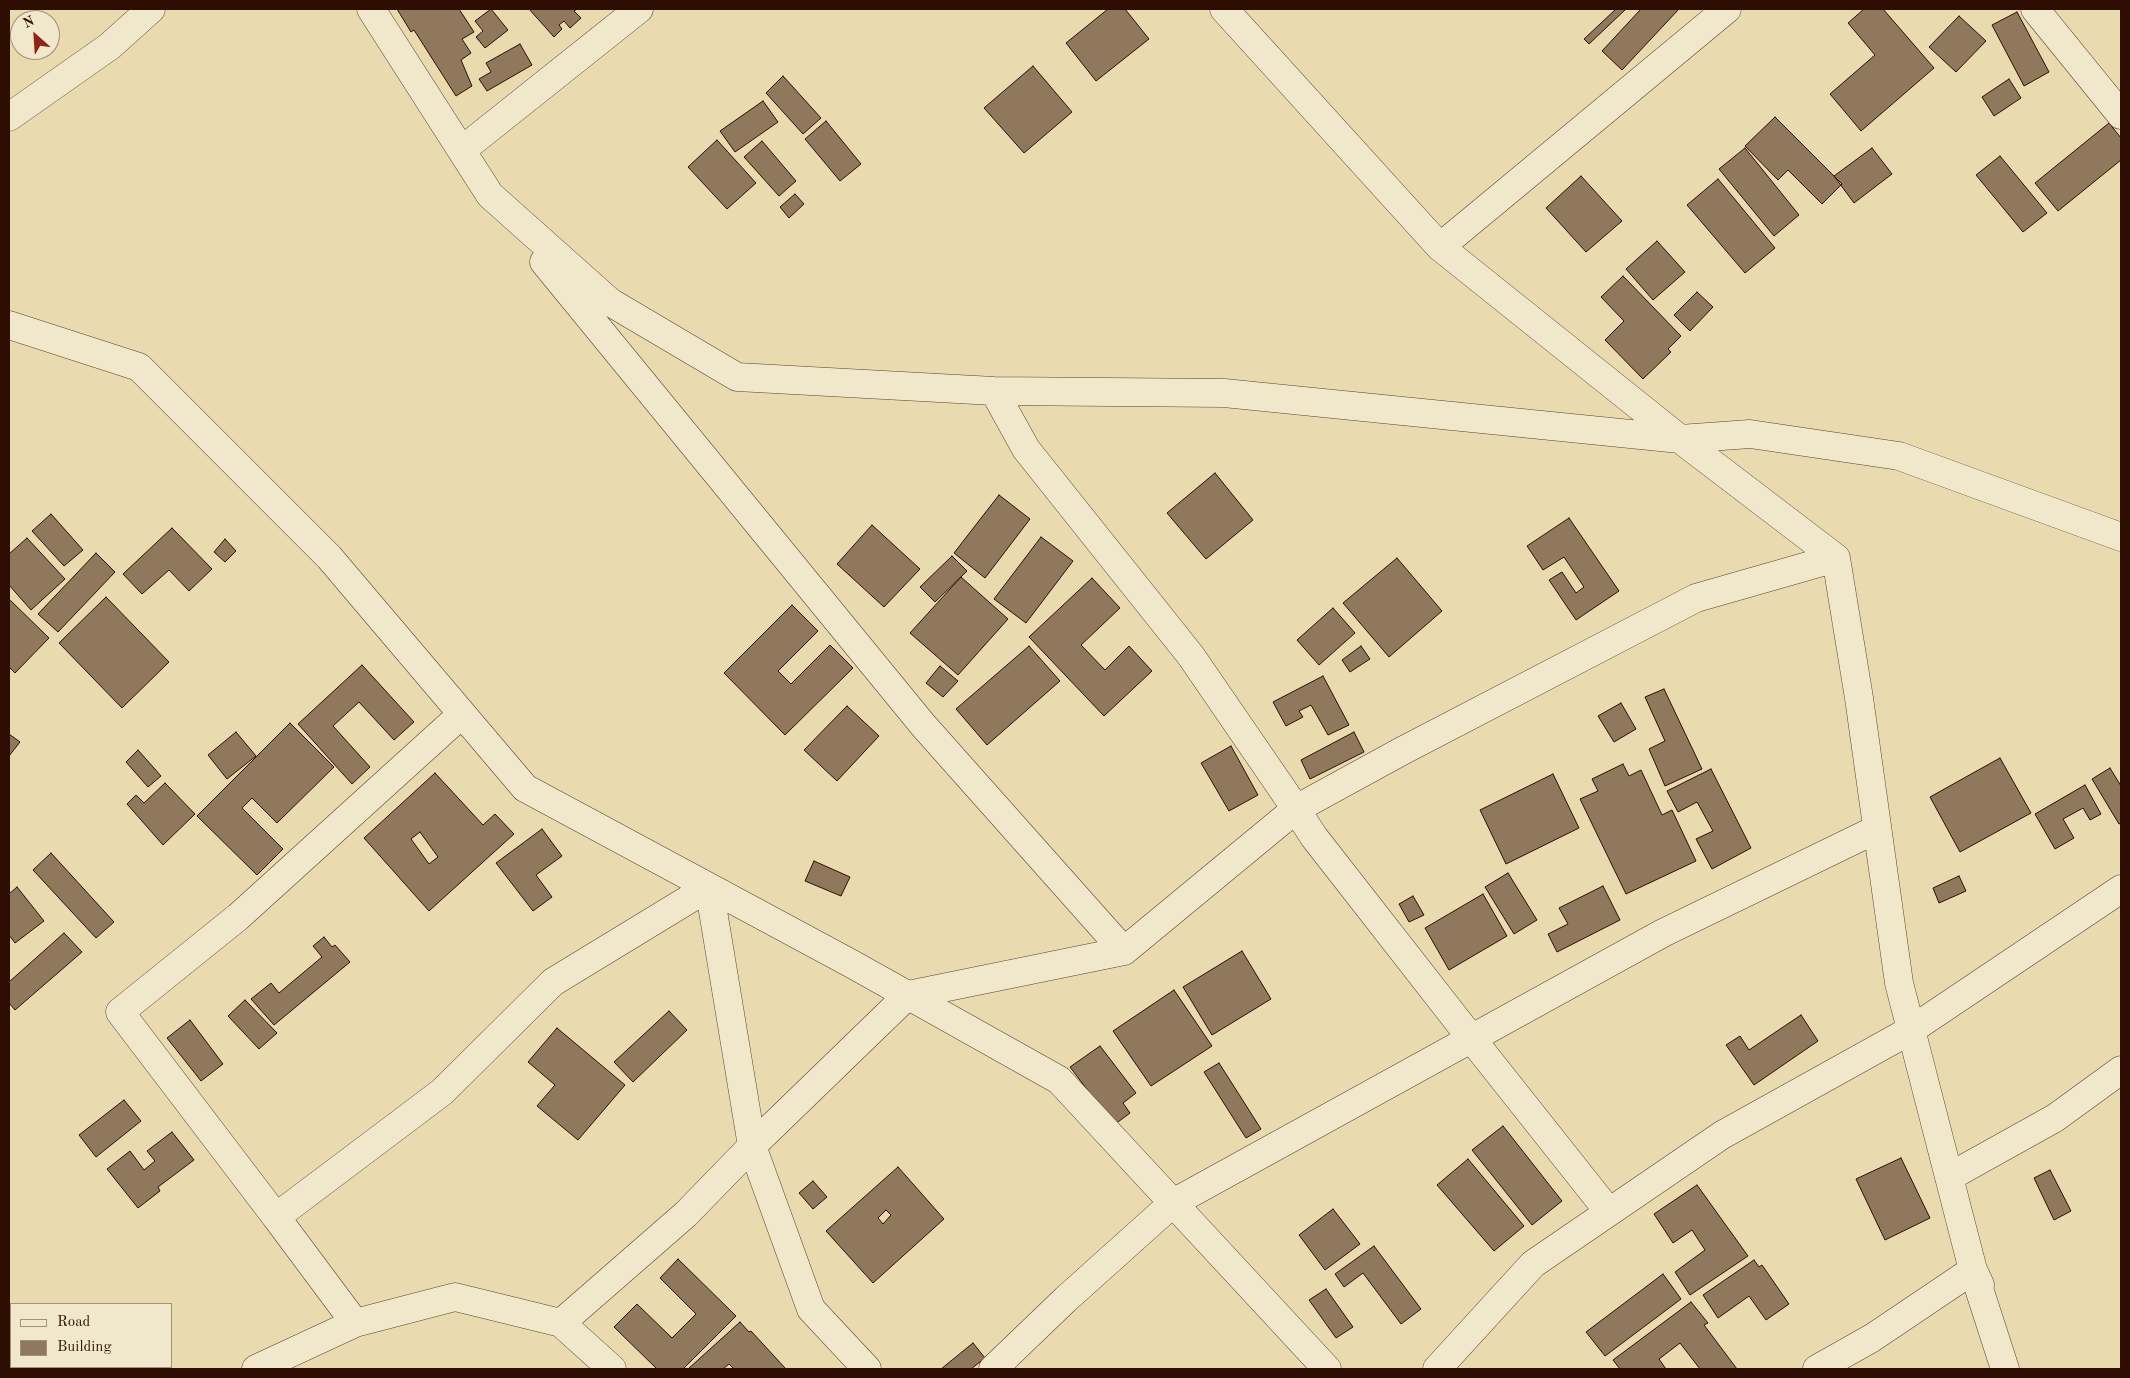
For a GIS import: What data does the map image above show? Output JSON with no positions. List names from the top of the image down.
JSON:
{
  "legend": ["Road", "Building"],
  "north": "top left"
}
